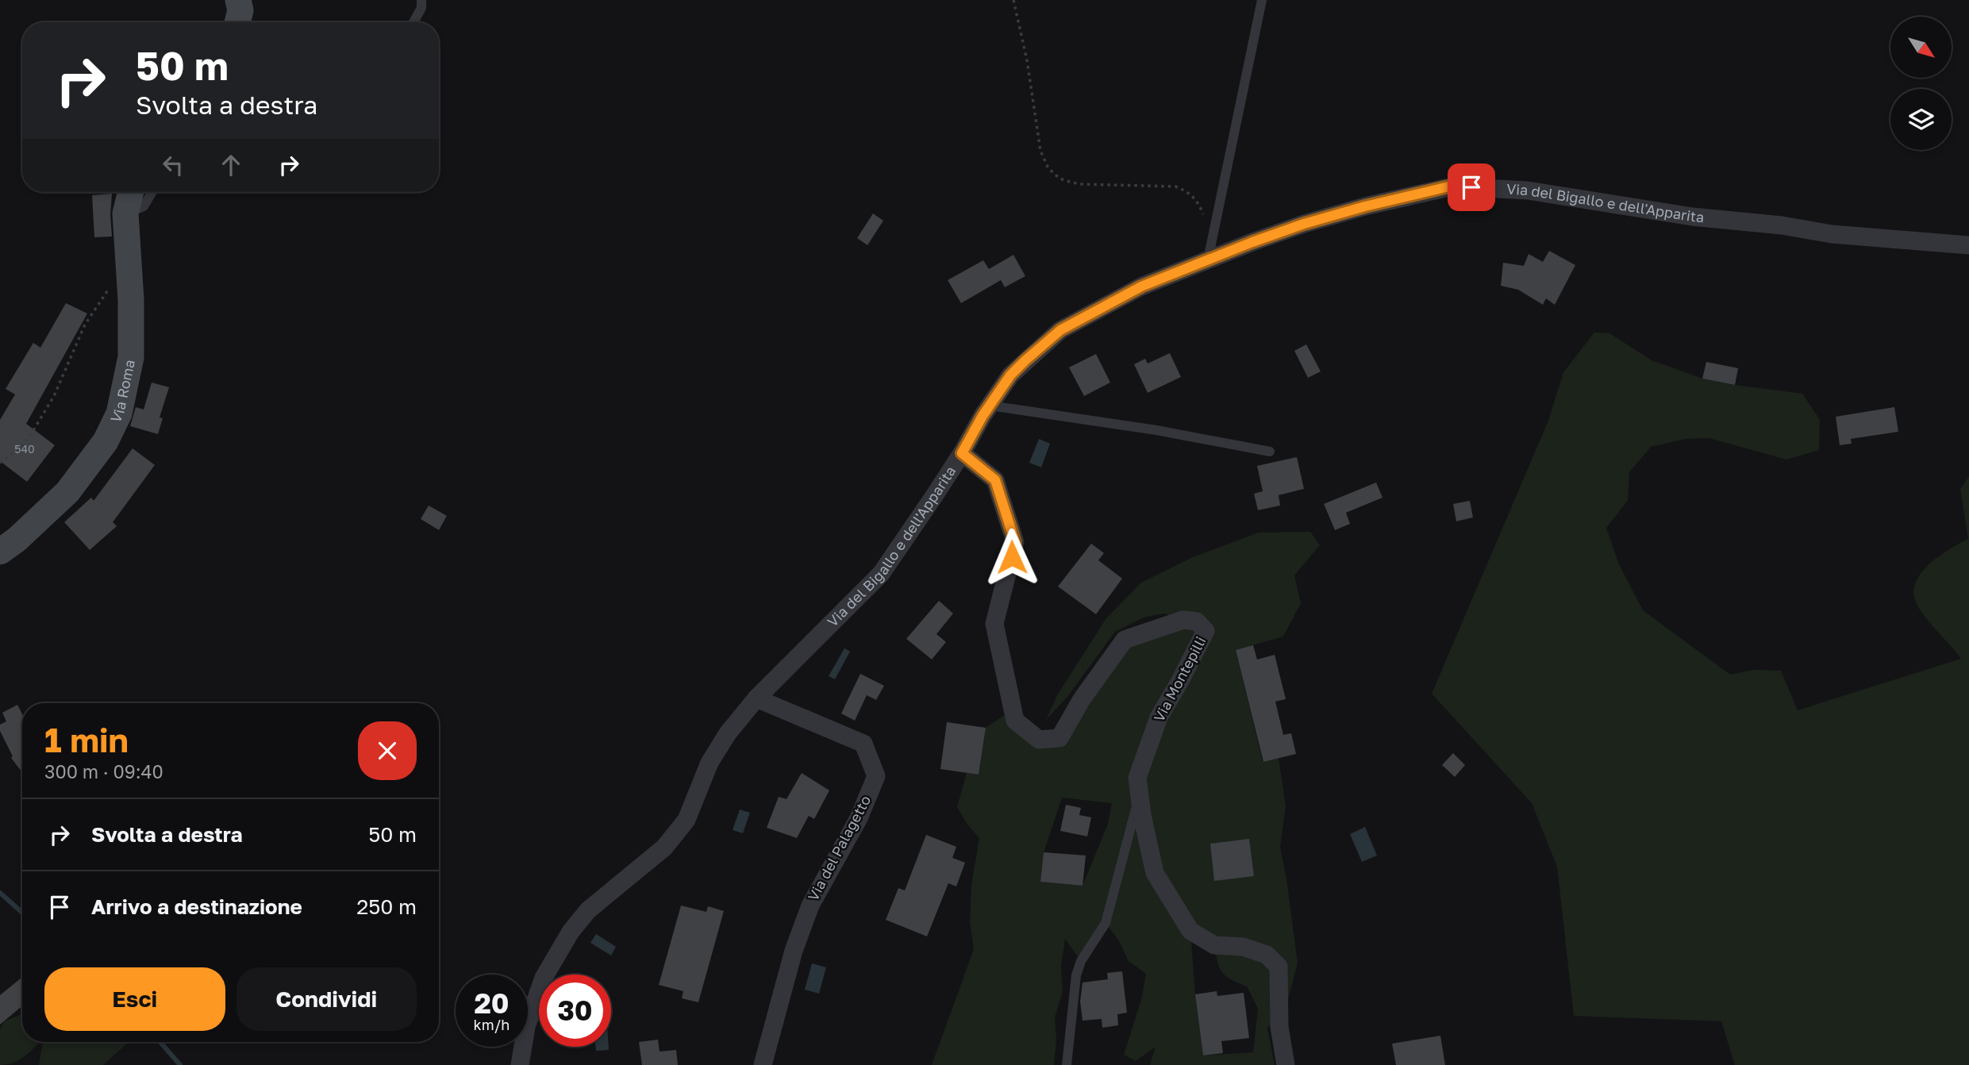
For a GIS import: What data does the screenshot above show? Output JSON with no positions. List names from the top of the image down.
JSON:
{
  "streets": {
    "main road": ["Via Roma"],
    "street": ["Via del Bigallo e dell'Apparita", "Via Montepilli", "Via del Palagetto"]
  },
  "crossings": [
    ["Via del Bigallo e dell'Apparita", "Via Montepilli"],
    ["Via del Bigallo e dell'Apparita", "Via del Palagetto"]
  ],
  "house_numbers": ["540"],
  "north": "bottom right",
  "page": {
    "turn": ["50 m", "Svolta a destra"],
    "heading": ["1 min", "300 m · 09:40"],
    "list": [
      {
        "name": "Svolta a destra",
        "value": "50 m"
      },
      {
        "name": "Arrivo a destinazione",
        "value": "250 m"
      }
    ],
    "buttons": ["Esci", "Condividi"],
    "speed": "20 km/h",
    "limit": "30"
  }
}
